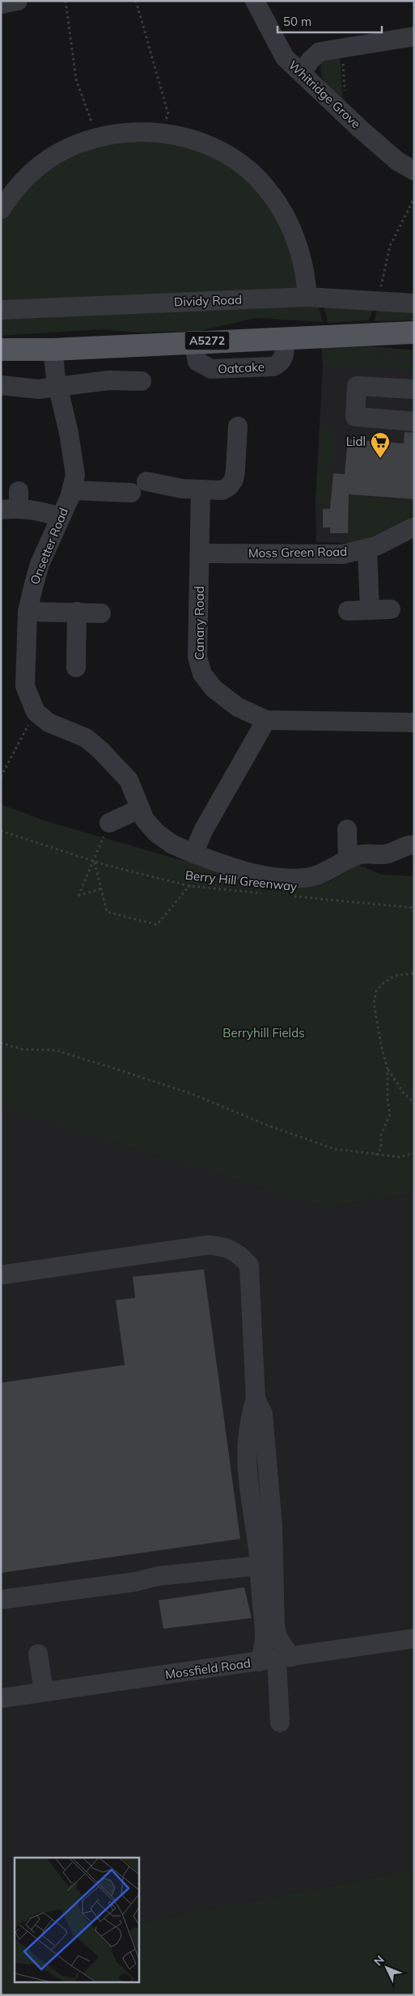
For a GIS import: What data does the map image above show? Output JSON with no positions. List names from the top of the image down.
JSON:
{
  "streets": {
    "main road": ["A5272"],
    "street": [
      "Whitridge Grove",
      "Dividy Road",
      "Oatcake",
      "Onsetter Road",
      "Moss Green Road",
      "Canary Road",
      "Mossfield Road"
    ],
    "path": ["Berry Hill Greenway"]
  },
  "crossings": [
    ["A5272", "Oatcake"],
    ["A5272", "Onsetter Road"],
    ["Moss Green Road", "Canary Road"]
  ],
  "parks": ["Berryhill Fields"],
  "places": {
    "supermarket": ["Lidl"]
  },
  "scale_bar": "50 m",
  "north": "top left"
}
